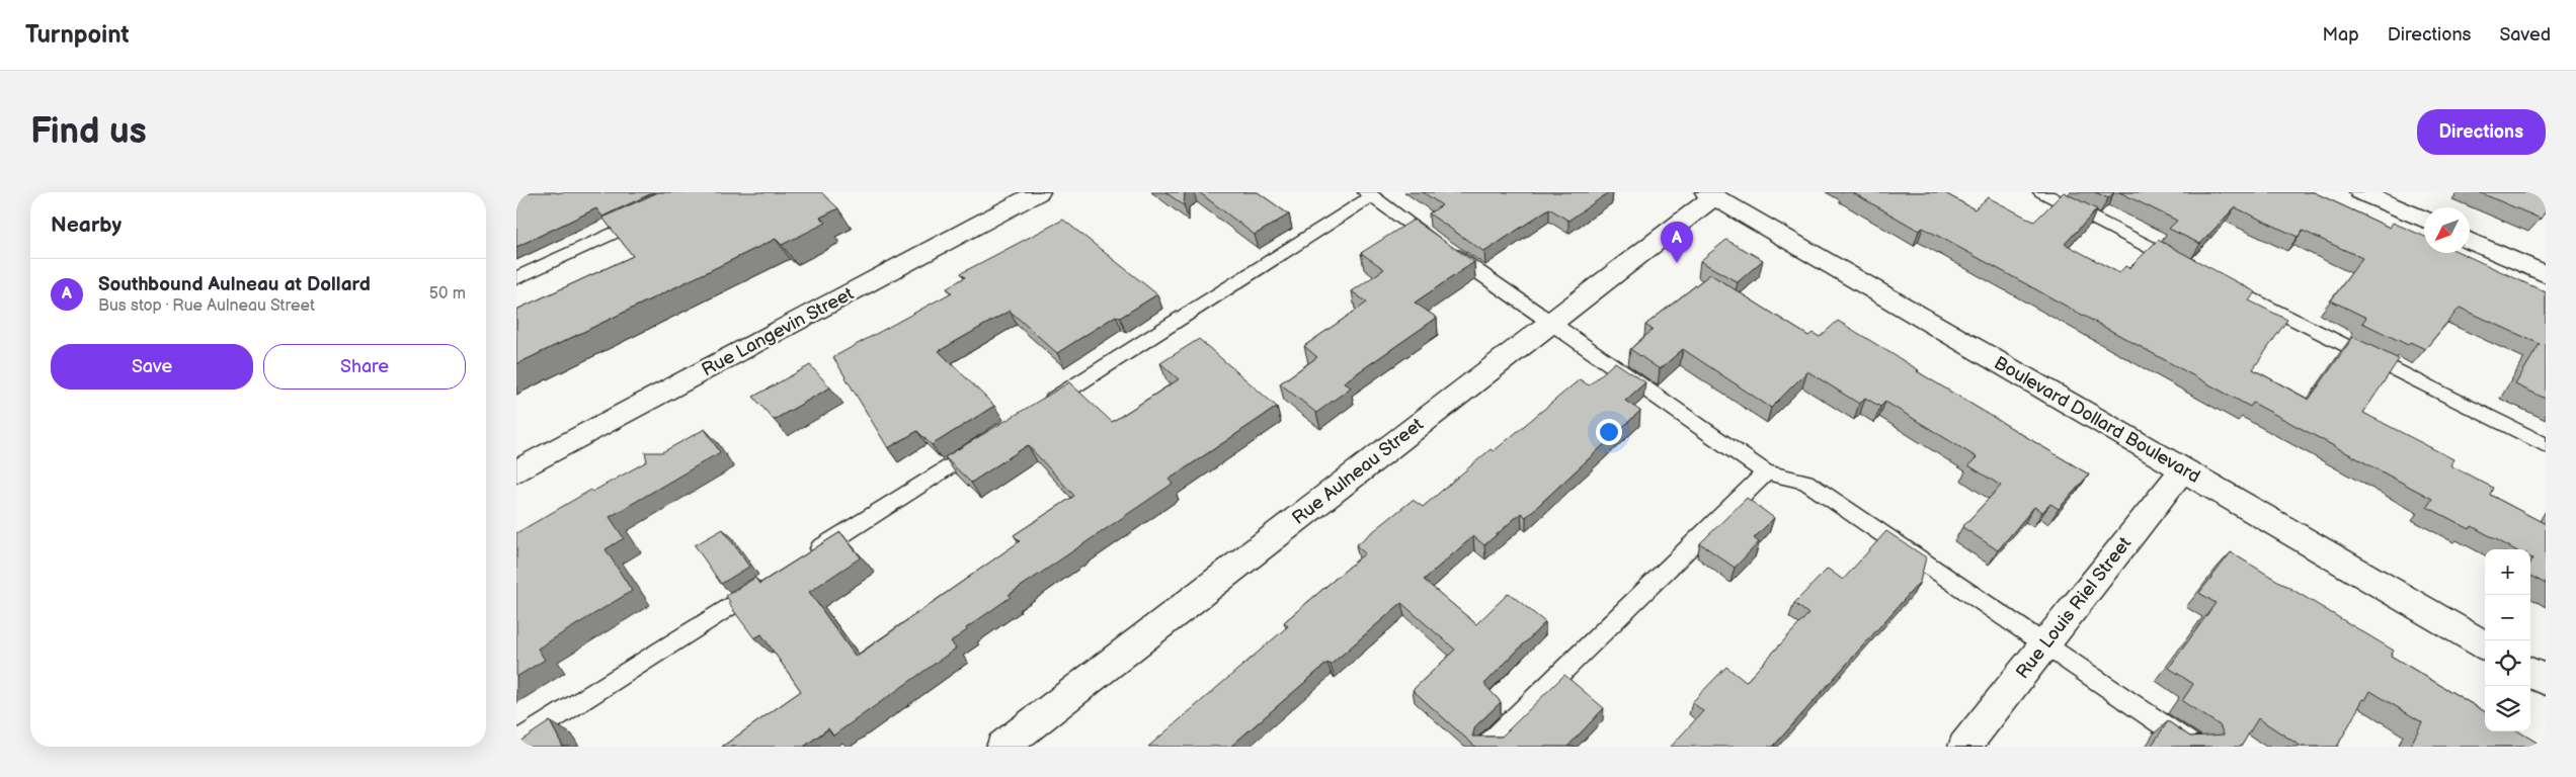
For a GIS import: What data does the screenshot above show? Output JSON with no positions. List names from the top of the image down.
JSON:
{
  "streets": {
    "street": [
      "Rue Langevin Street",
      "Boulevard Dollard Boulevard",
      "Rue Aulneau Street",
      "Rue Louis Riel Street"
    ]
  },
  "crossings": [
    ["Boulevard Dollard Boulevard", "Rue Aulneau Street"],
    ["Boulevard Dollard Boulevard", "Rue Louis Riel Street"]
  ],
  "north": "bottom left",
  "page": {
    "header": "Turnpoint",
    "nav": ["Map", "Directions", "Saved"],
    "buttons": [
      "Directions",
      ["Save", "Share"]
    ],
    "title": "Find us",
    "heading": "Nearby",
    "pins": "A",
    "list": [
      {
        "mark": "A",
        "name": "Southbound Aulneau at Dollard",
        "note": "Bus stop · Rue Aulneau Street",
        "value": "50 m"
      }
    ],
    "map_buttons": ["+", "−"]
  }
}
